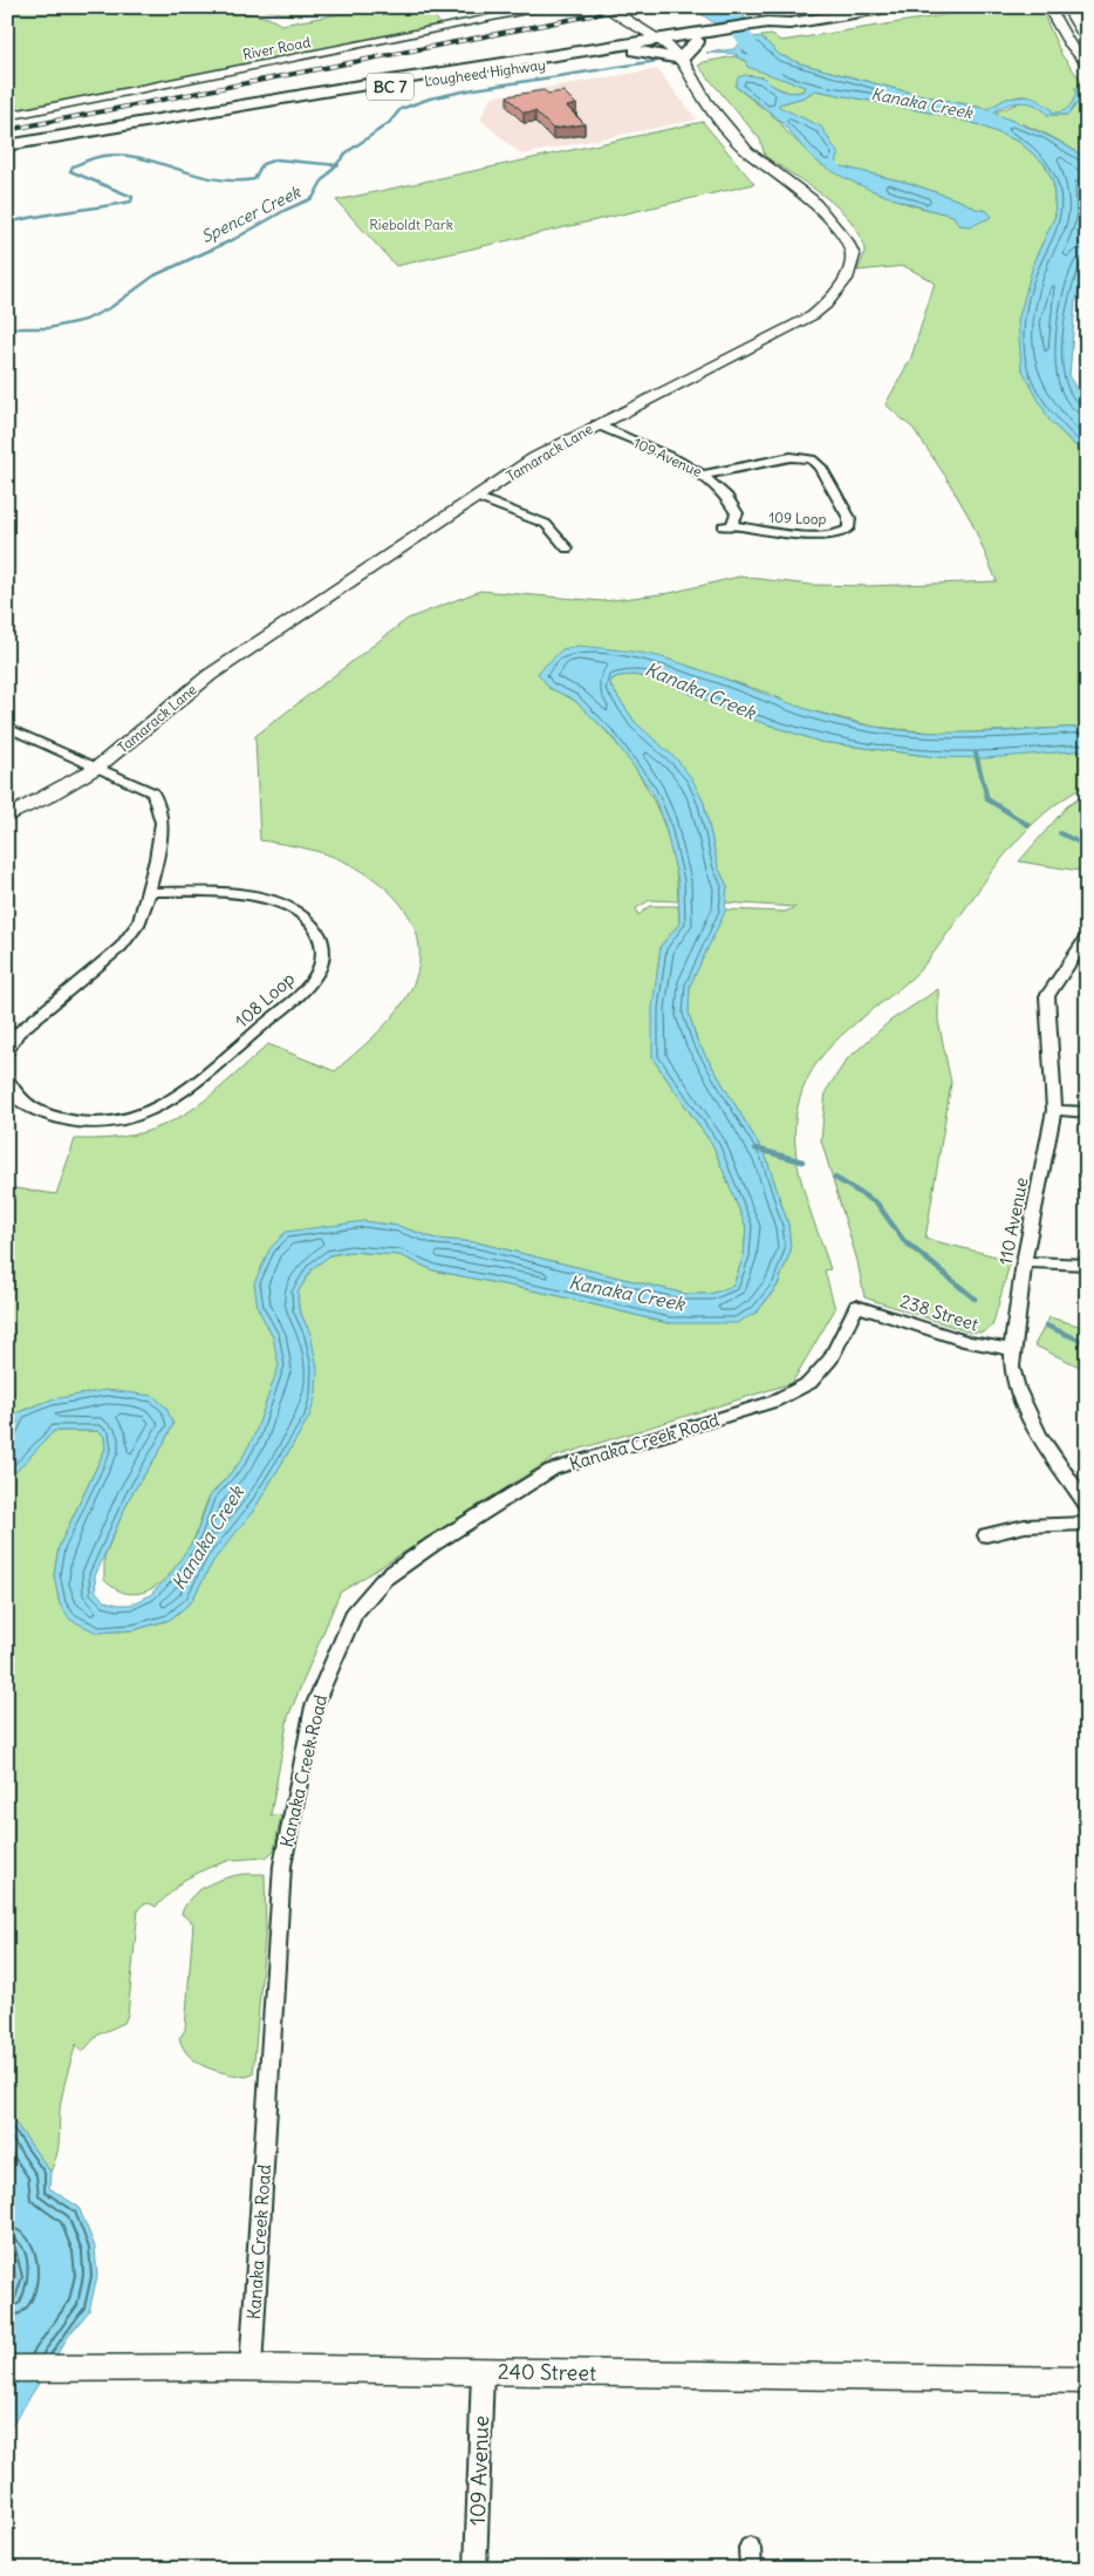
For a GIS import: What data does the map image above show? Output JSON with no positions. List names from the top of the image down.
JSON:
{
  "streets": {
    "highway": ["Lougheed Highway", "BC 7"],
    "street": [
      "River Road",
      "Tamarack Lane",
      "109 Avenue",
      "109 Loop",
      "108 Loop",
      "110 Avenue",
      "238 Street",
      "Kanaka Creek Road",
      "240 Street"
    ]
  },
  "crossings": [
    ["Lougheed Highway", "Tamarack Lane"],
    ["Tamarack Lane", "109 Avenue"],
    ["109 Avenue", "109 Loop"],
    ["109 Avenue", "240 Street"],
    ["110 Avenue", "238 Street"],
    ["238 Street", "Kanaka Creek Road"],
    ["Kanaka Creek Road", "240 Street"]
  ],
  "water": ["Kanaka Creek", "Spencer Creek"],
  "parks": ["Rieboldt Park"]
}
